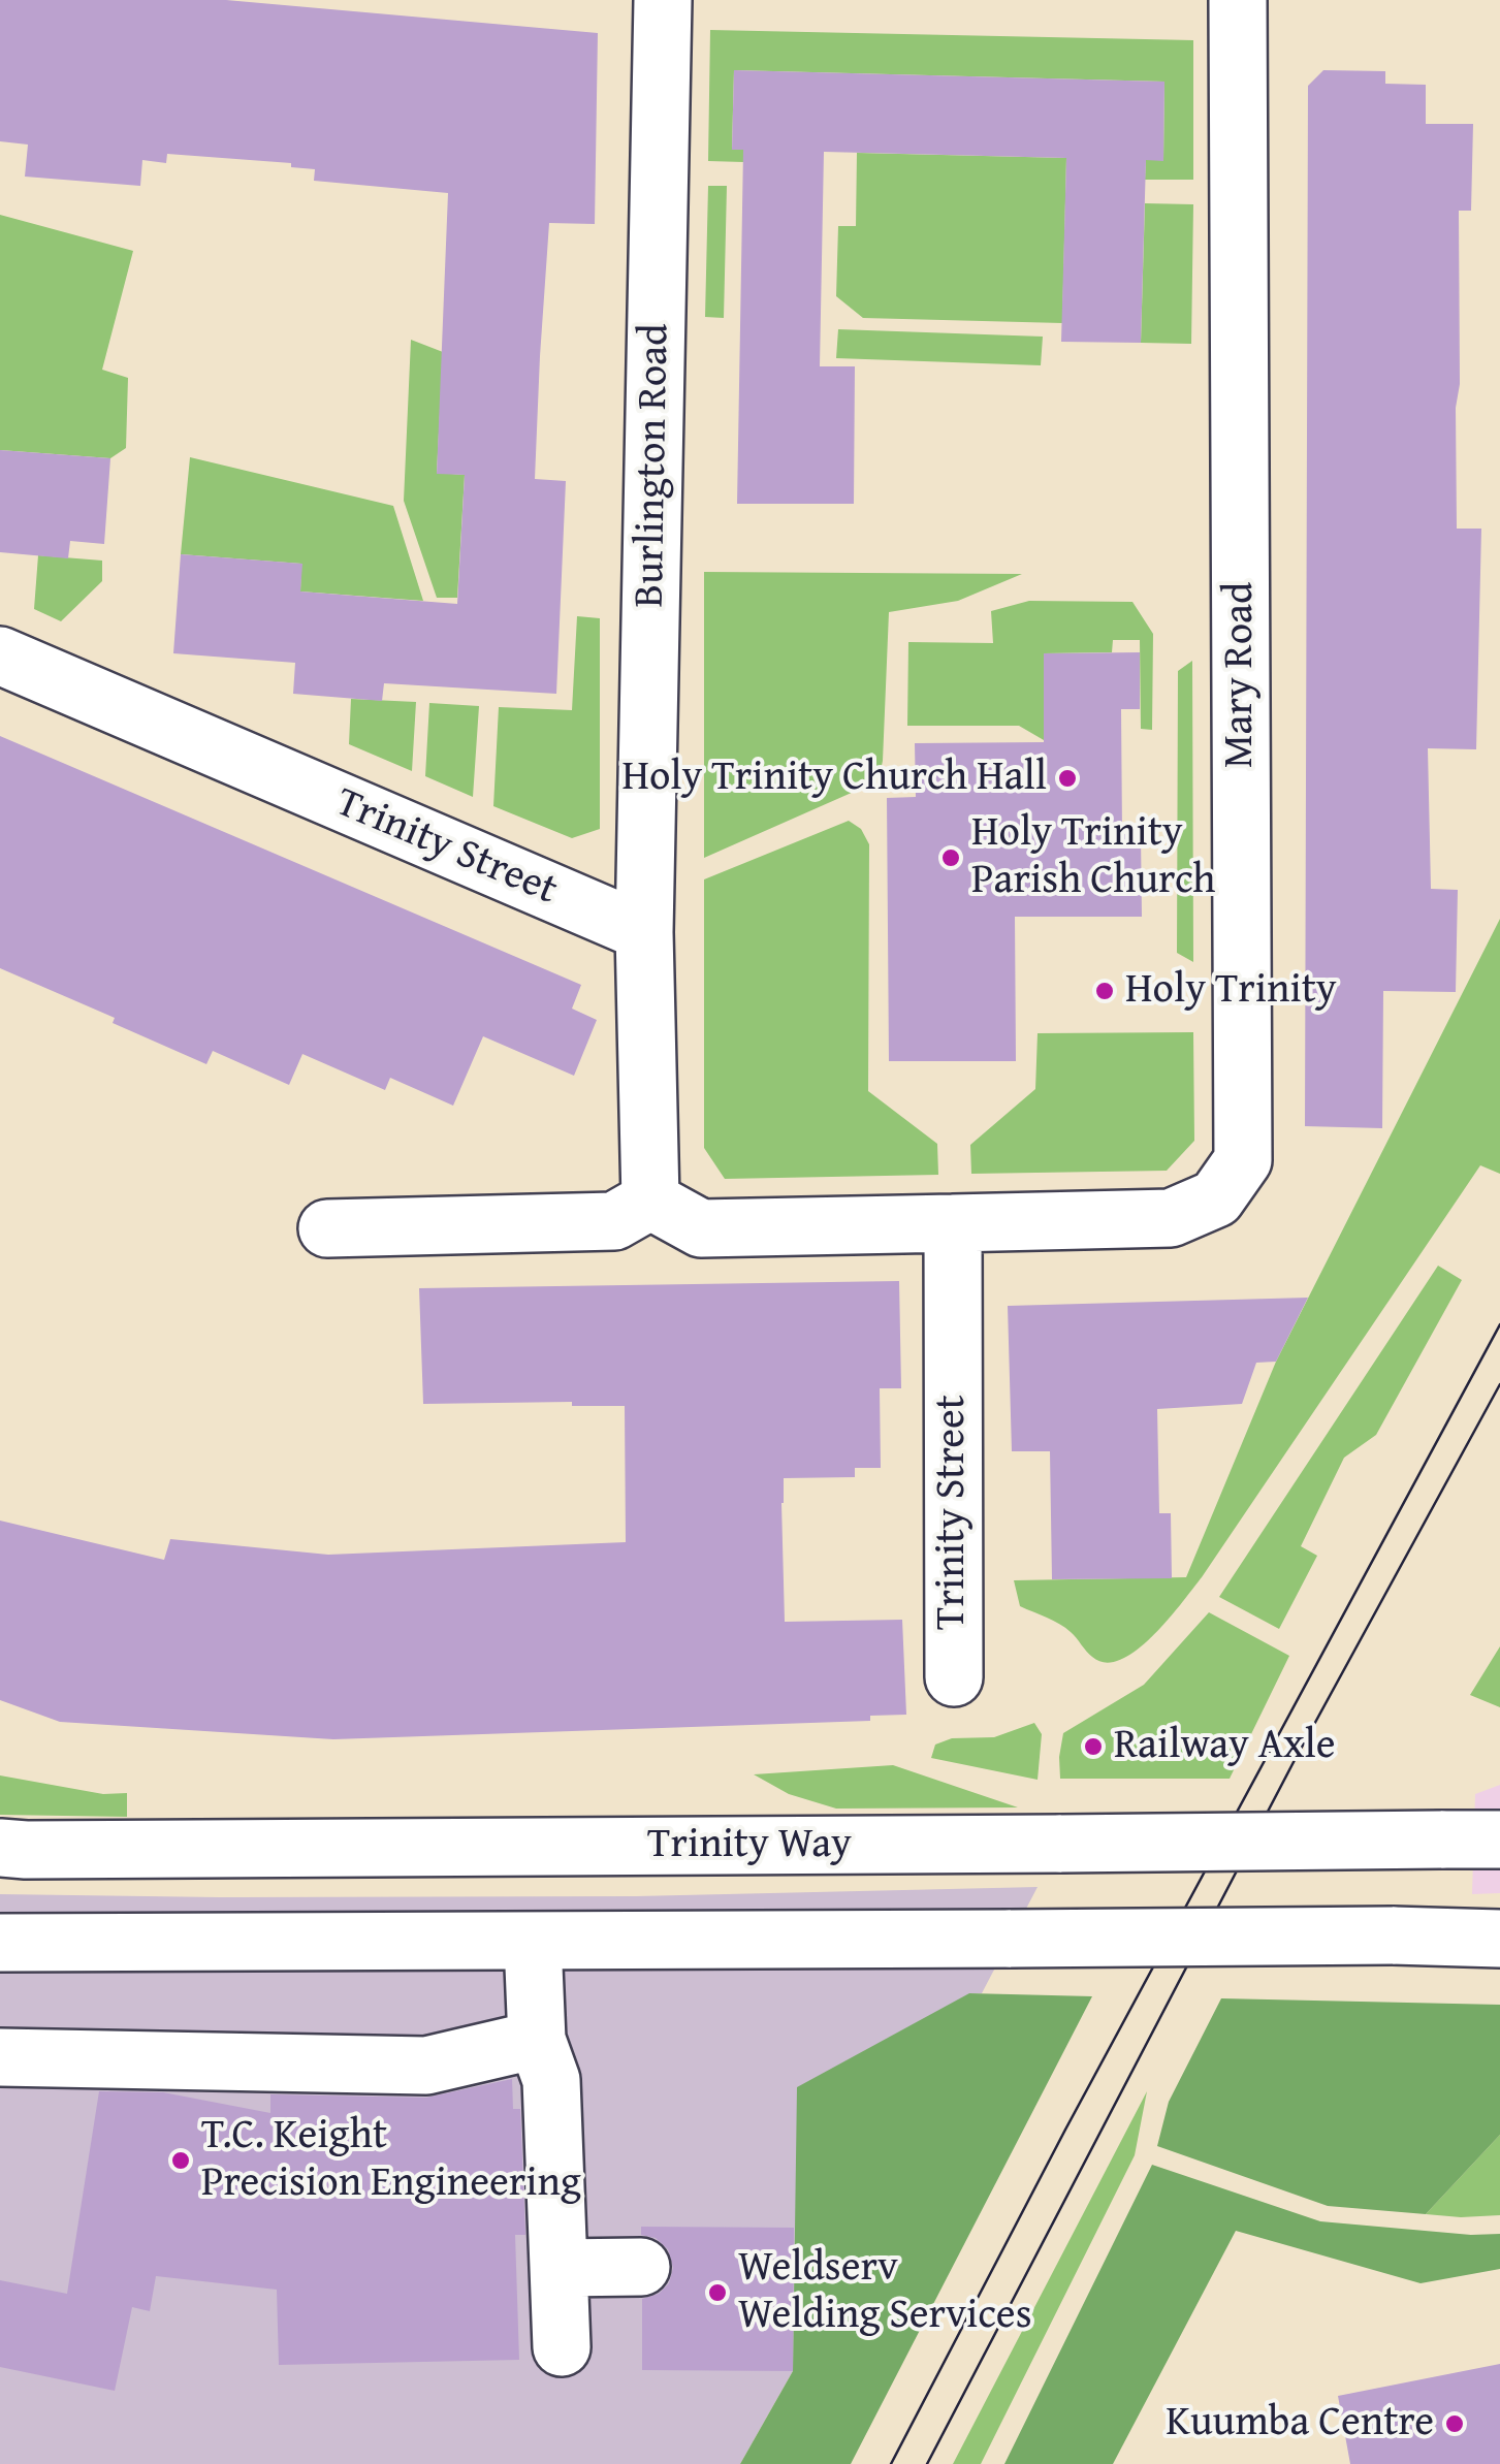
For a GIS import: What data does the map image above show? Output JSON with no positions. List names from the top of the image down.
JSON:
{
  "streets": {
    "street": [
      "Burlington Road",
      "Mary Road",
      "Trinity Street",
      "Trinity Way"
    ]
  },
  "crossings": [
    ["Burlington Road", "Trinity Street"],
    ["Mary Road", "Trinity Street"]
  ],
  "places": [
    "Holy Trinity Church Hall",
    "Holy Trinity Parish Church",
    "Holy Trinity",
    "Railway Axle",
    "T.C. Keight Precision Engineering",
    "Weldserv Welding Services",
    "Kuumba Centre"
  ]
}
